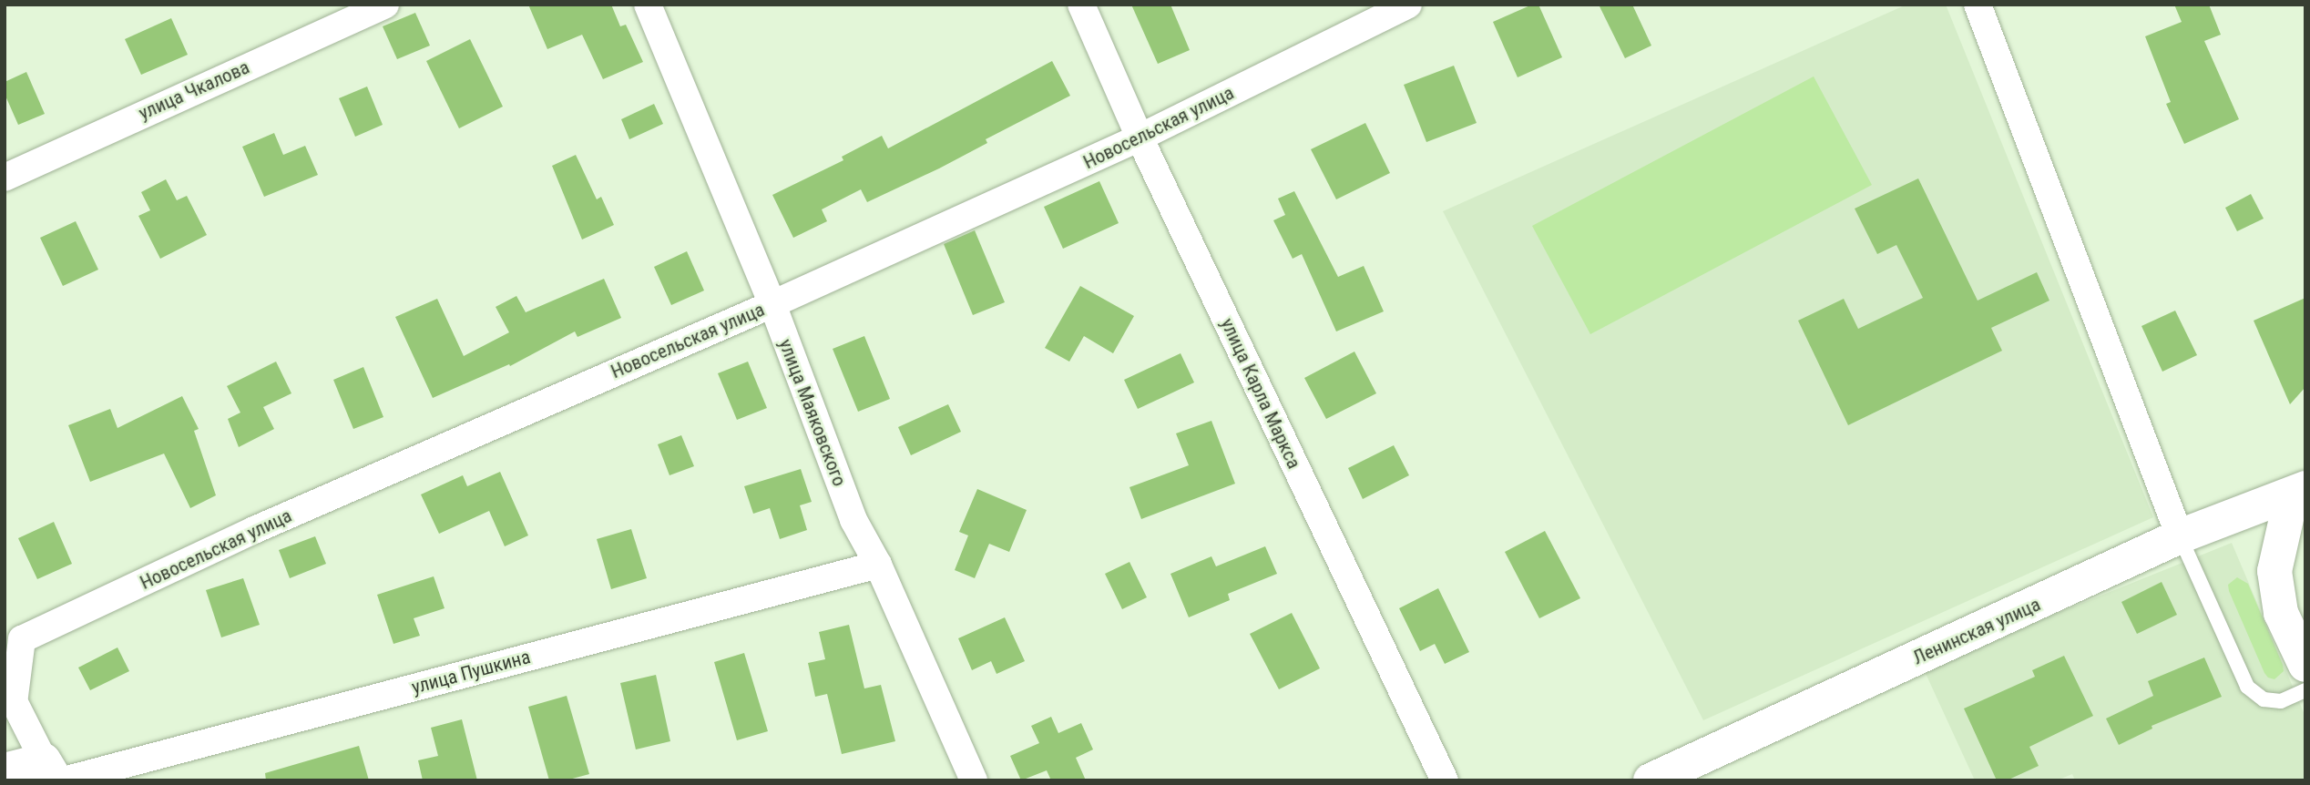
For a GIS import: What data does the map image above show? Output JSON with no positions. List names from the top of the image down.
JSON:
{
  "streets": {
    "street": [
      "улица Чкалова",
      "Новосельская улица",
      "улица Карла Маркса",
      "улица Маяковского",
      "Ленинская улица",
      "улица Пушкина"
    ]
  },
  "crossings": [
    ["Новосельская улица", "улица Карла Маркса"],
    ["Новосельская улица", "улица Маяковского"],
    ["улица Маяковского", "улица Пушкина"]
  ]
}
